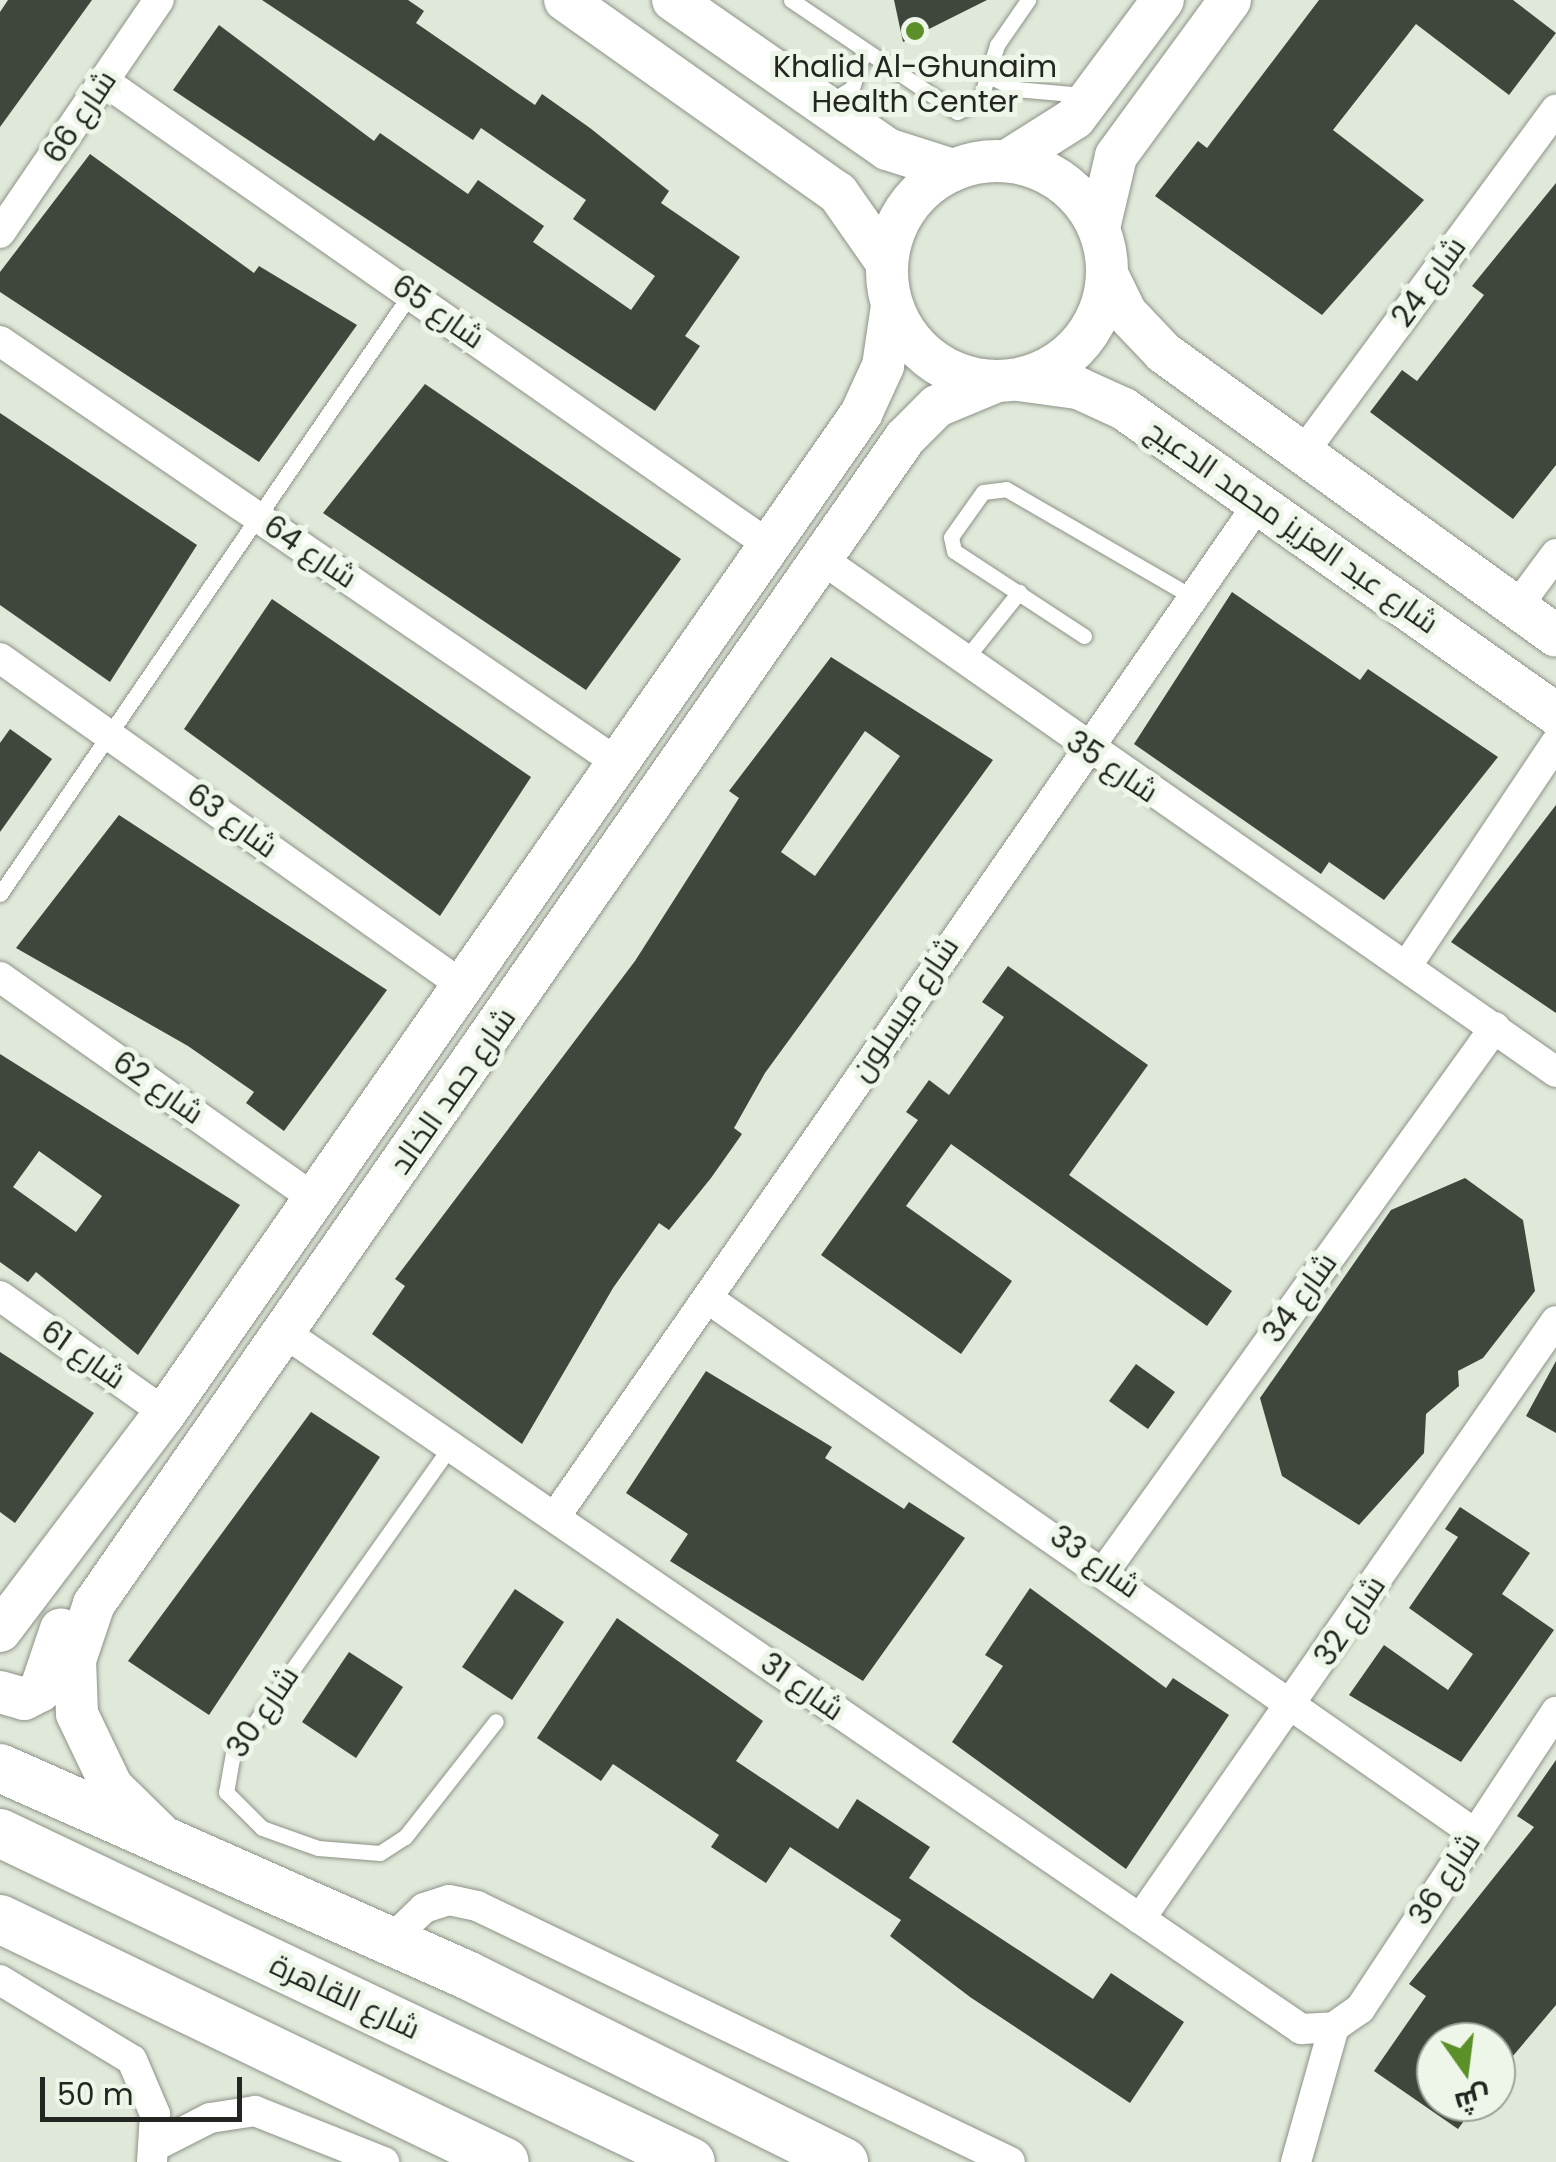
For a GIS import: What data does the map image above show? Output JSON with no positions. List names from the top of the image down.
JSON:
{
  "streets": {
    "main road": ["شارع القاهرة"],
    "street": [
      "شارع 66",
      "شارع 24",
      "شارع 65",
      "شارع عبد العزيز محمد الدعيج",
      "شارع 64",
      "شارع 35",
      "شارع 63",
      "شارع ميسلون",
      "شارع 62",
      "شارع حمد الخالد",
      "شارع 34",
      "شارع 61",
      "شارع 33",
      "شارع 32",
      "شارع 31",
      "شارع 36"
    ],
    "lane": ["شارع 30"]
  },
  "crossings": [
    ["شارع 66", "شارع 65"],
    ["شارع 65", "شارع حمد الخالد"],
    ["شارع عبد العزيز محمد الدعيج", "شارع ميسلون"],
    ["شارع عبد العزيز محمد الدعيج", "شارع حمد الخالد"],
    ["شارع 64", "شارع حمد الخالد"],
    ["شارع 35", "شارع ميسلون"],
    ["شارع 35", "شارع حمد الخالد"],
    ["شارع 35", "شارع 34"],
    ["شارع 63", "شارع حمد الخالد"],
    ["شارع ميسلون", "شارع 33"],
    ["شارع ميسلون", "شارع 31"],
    ["شارع 62", "شارع حمد الخالد"],
    ["شارع حمد الخالد", "شارع 61"],
    ["شارع حمد الخالد", "شارع 31"],
    ["شارع 34", "شارع 33"],
    ["شارع 33", "شارع 32"],
    ["شارع 33", "شارع 36"],
    ["شارع 32", "شارع 31"],
    ["شارع 31", "شارع 30"],
    ["شارع 31", "شارع 36"]
  ],
  "places": ["Khalid Al-Ghunaim Health Center"],
  "scale_bar": "50 m",
  "north": "bottom"
}
